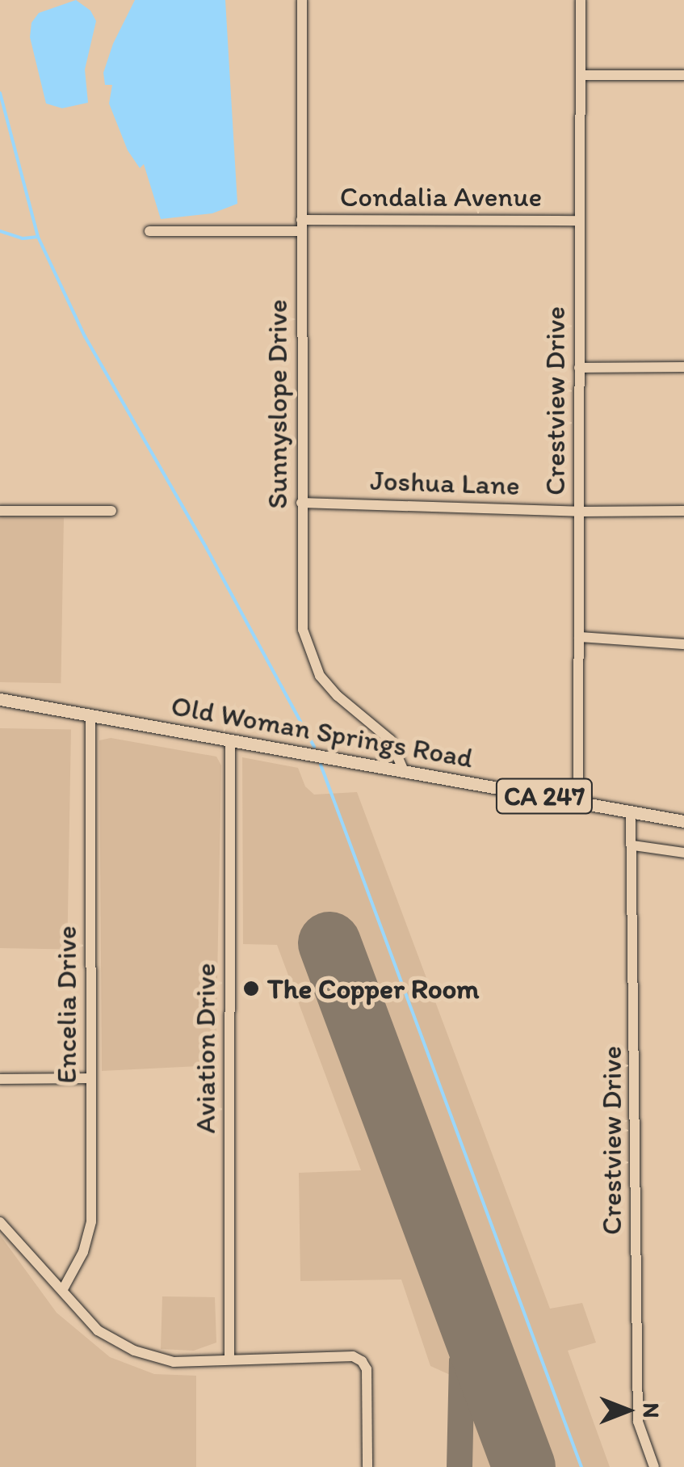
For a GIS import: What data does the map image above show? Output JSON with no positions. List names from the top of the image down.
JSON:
{
  "streets": {
    "main road": ["Old Woman Springs Road", "CA 247"],
    "street": [
      "Condalia Avenue",
      "Crestview Drive",
      "Sunnyslope Drive",
      "Joshua Lane",
      "Encelia Drive",
      "Aviation Drive"
    ]
  },
  "crossings": [
    ["Condalia Avenue", "Crestview Drive"],
    ["Condalia Avenue", "Sunnyslope Drive"],
    ["Crestview Drive", "Joshua Lane"],
    ["Crestview Drive", "Old Woman Springs Road"],
    ["Sunnyslope Drive", "Joshua Lane"],
    ["Sunnyslope Drive", "Old Woman Springs Road"],
    ["Old Woman Springs Road", "Encelia Drive"],
    ["Old Woman Springs Road", "Aviation Drive"]
  ],
  "places": ["The Copper Room"],
  "north": "right"
}
